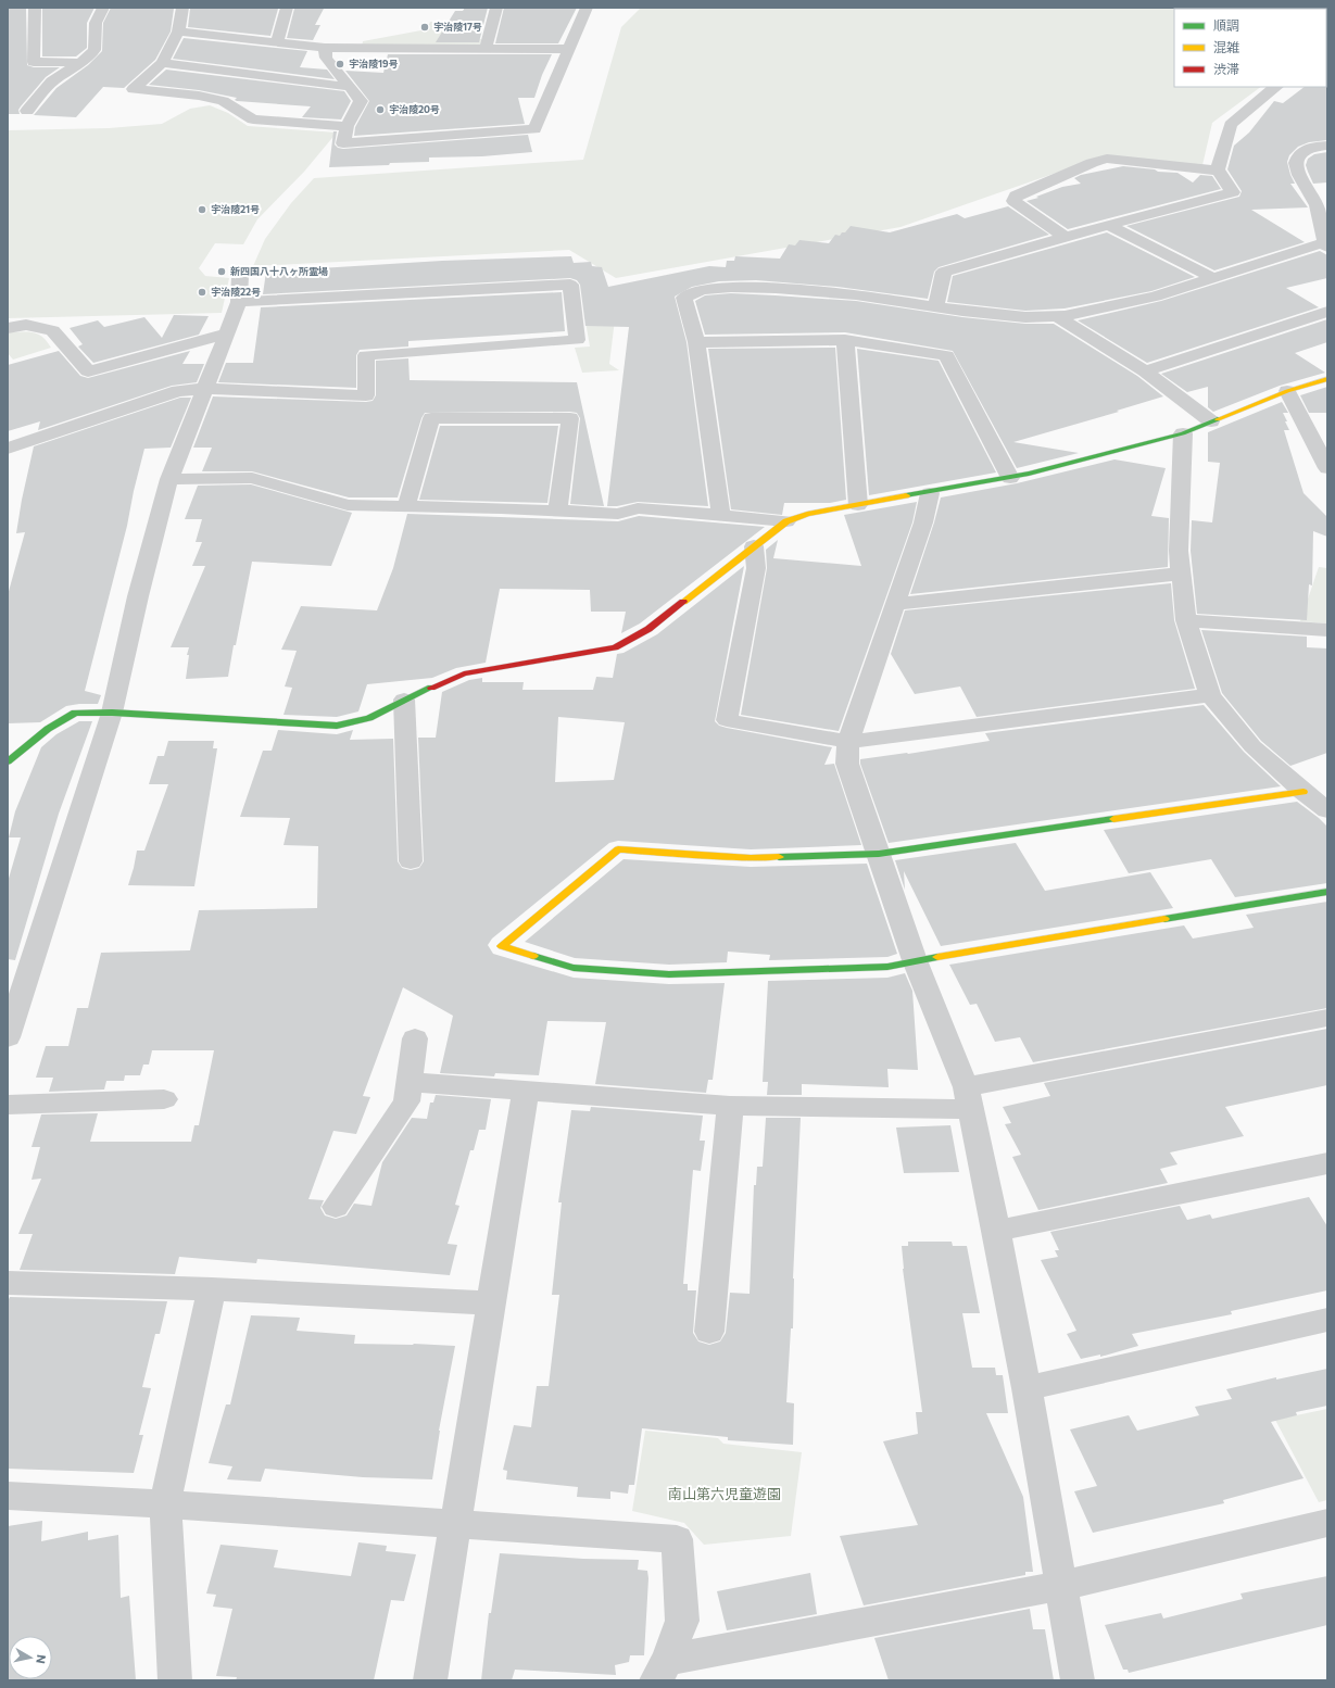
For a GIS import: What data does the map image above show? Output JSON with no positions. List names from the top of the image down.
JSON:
{
  "parks": ["南山第六児童遊園"],
  "places": [
    "宇治陵17号",
    "宇治陵19号",
    "宇治陵20号",
    "宇治陵21号",
    "新四国八十八ヶ所霊場",
    "宇治陵22号"
  ],
  "legend": ["順調", "混雑", "渋滞"],
  "north": "right"
}
